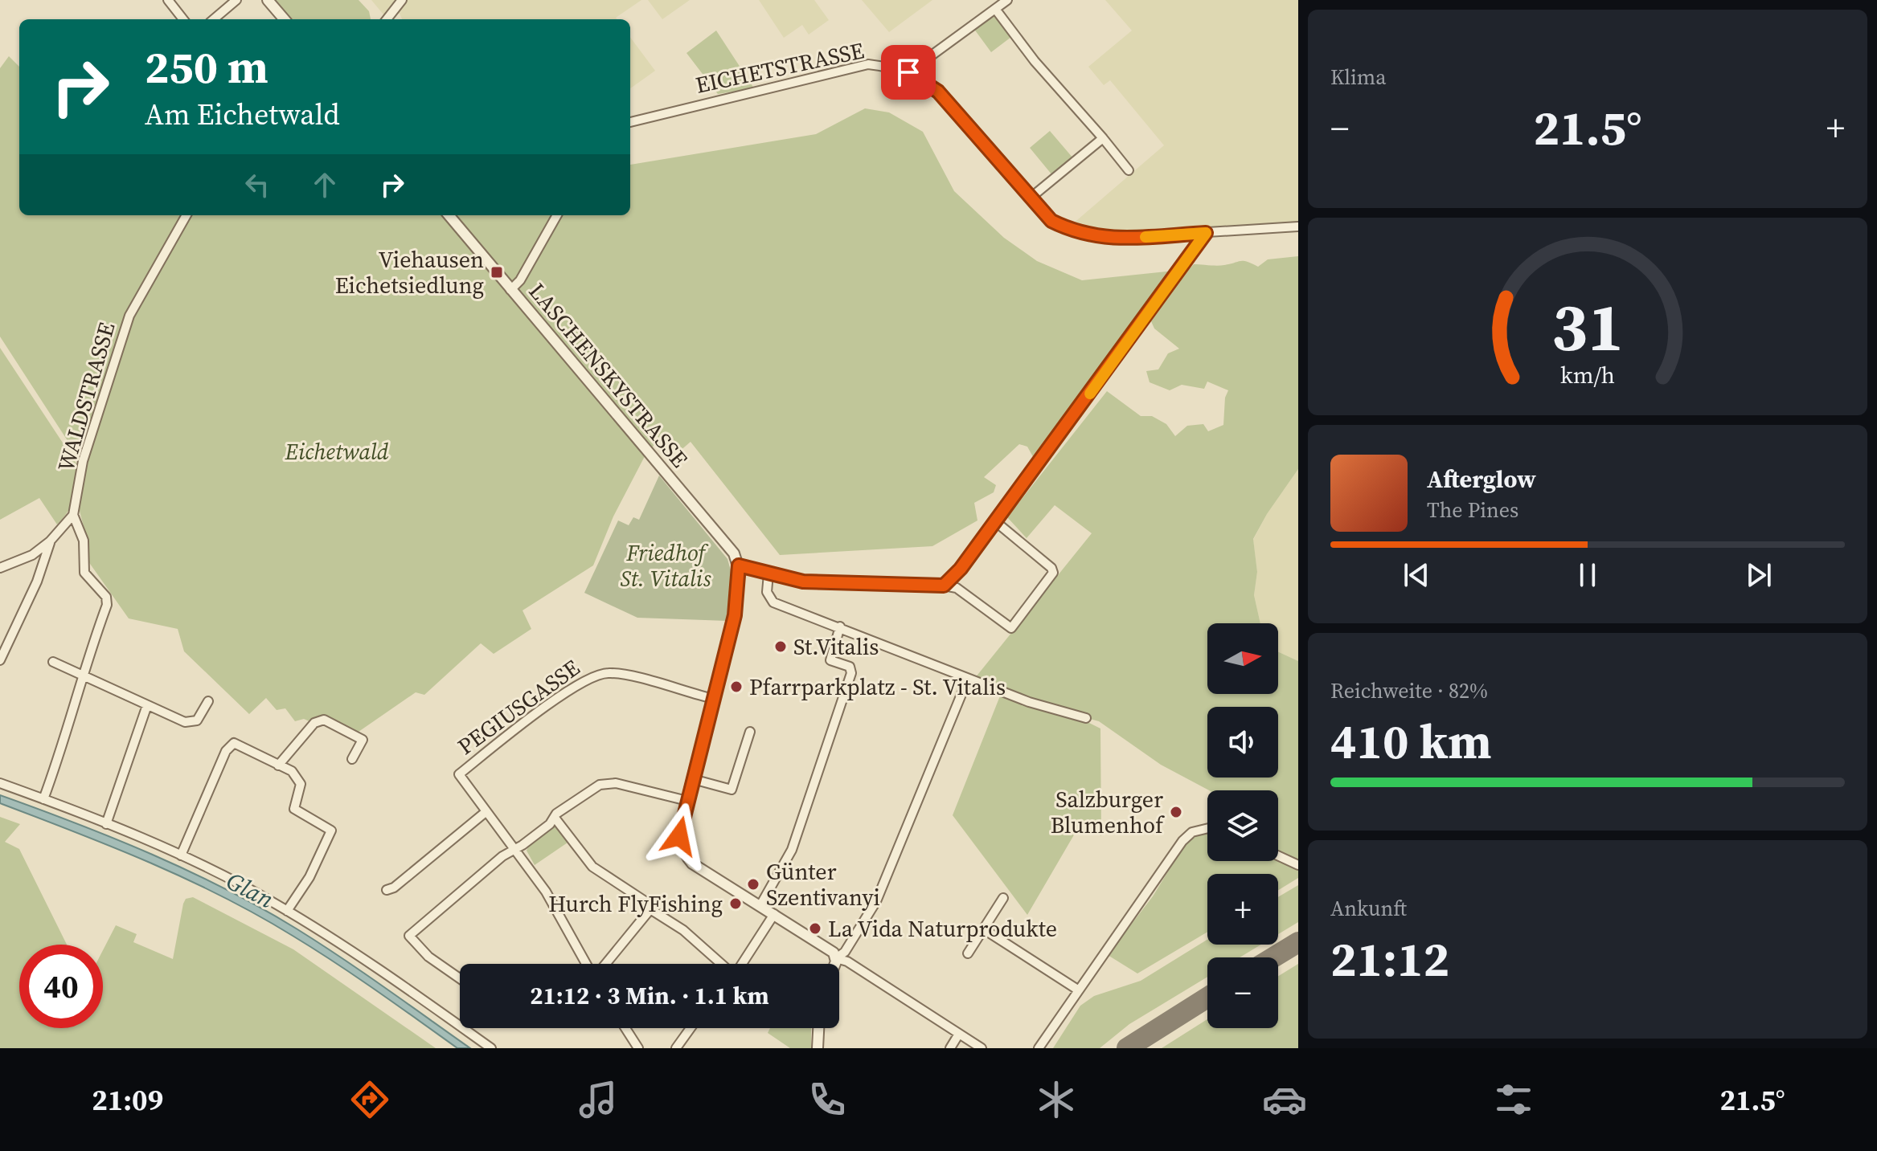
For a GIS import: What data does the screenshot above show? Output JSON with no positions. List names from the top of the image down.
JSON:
{
  "streets": {
    "street": [
      "EICHETSTRASSE",
      "LASCHENSKYSTRASSE",
      "WALDSTRASSE",
      "PEGIUSGASSE"
    ]
  },
  "water": ["Glan"],
  "parks": ["Eichetwald", "Friedhof St. Vitalis"],
  "places": {
    "transit": ["Viehausen Eichetsiedlung"],
    "other": [
      "St.Vitalis",
      "Pfarrparkplatz - St. Vitalis",
      "Salzburger Blumenhof",
      "Günter Szentivanyi",
      "Hurch FlyFishing",
      "La Vida Naturprodukte"
    ]
  },
  "north": "right",
  "page": {
    "tile": [
      "Klima",
      ["Reichweite · 82%", "410 km"],
      ["Ankunft", "21:12"]
    ],
    "turn": ["250 m", "Am Eichetwald"],
    "heat": ["−", "21.5°", "+"],
    "song": ["Afterglow", "The Pines"],
    "map_buttons": ["+", "−"],
    "limit": "40",
    "trip": "21:12 · 3 Min. · 1.1 km",
    "tabs": ["21:09", "21.5°"],
    "gauge": ["31", "km/h"]
  }
}
